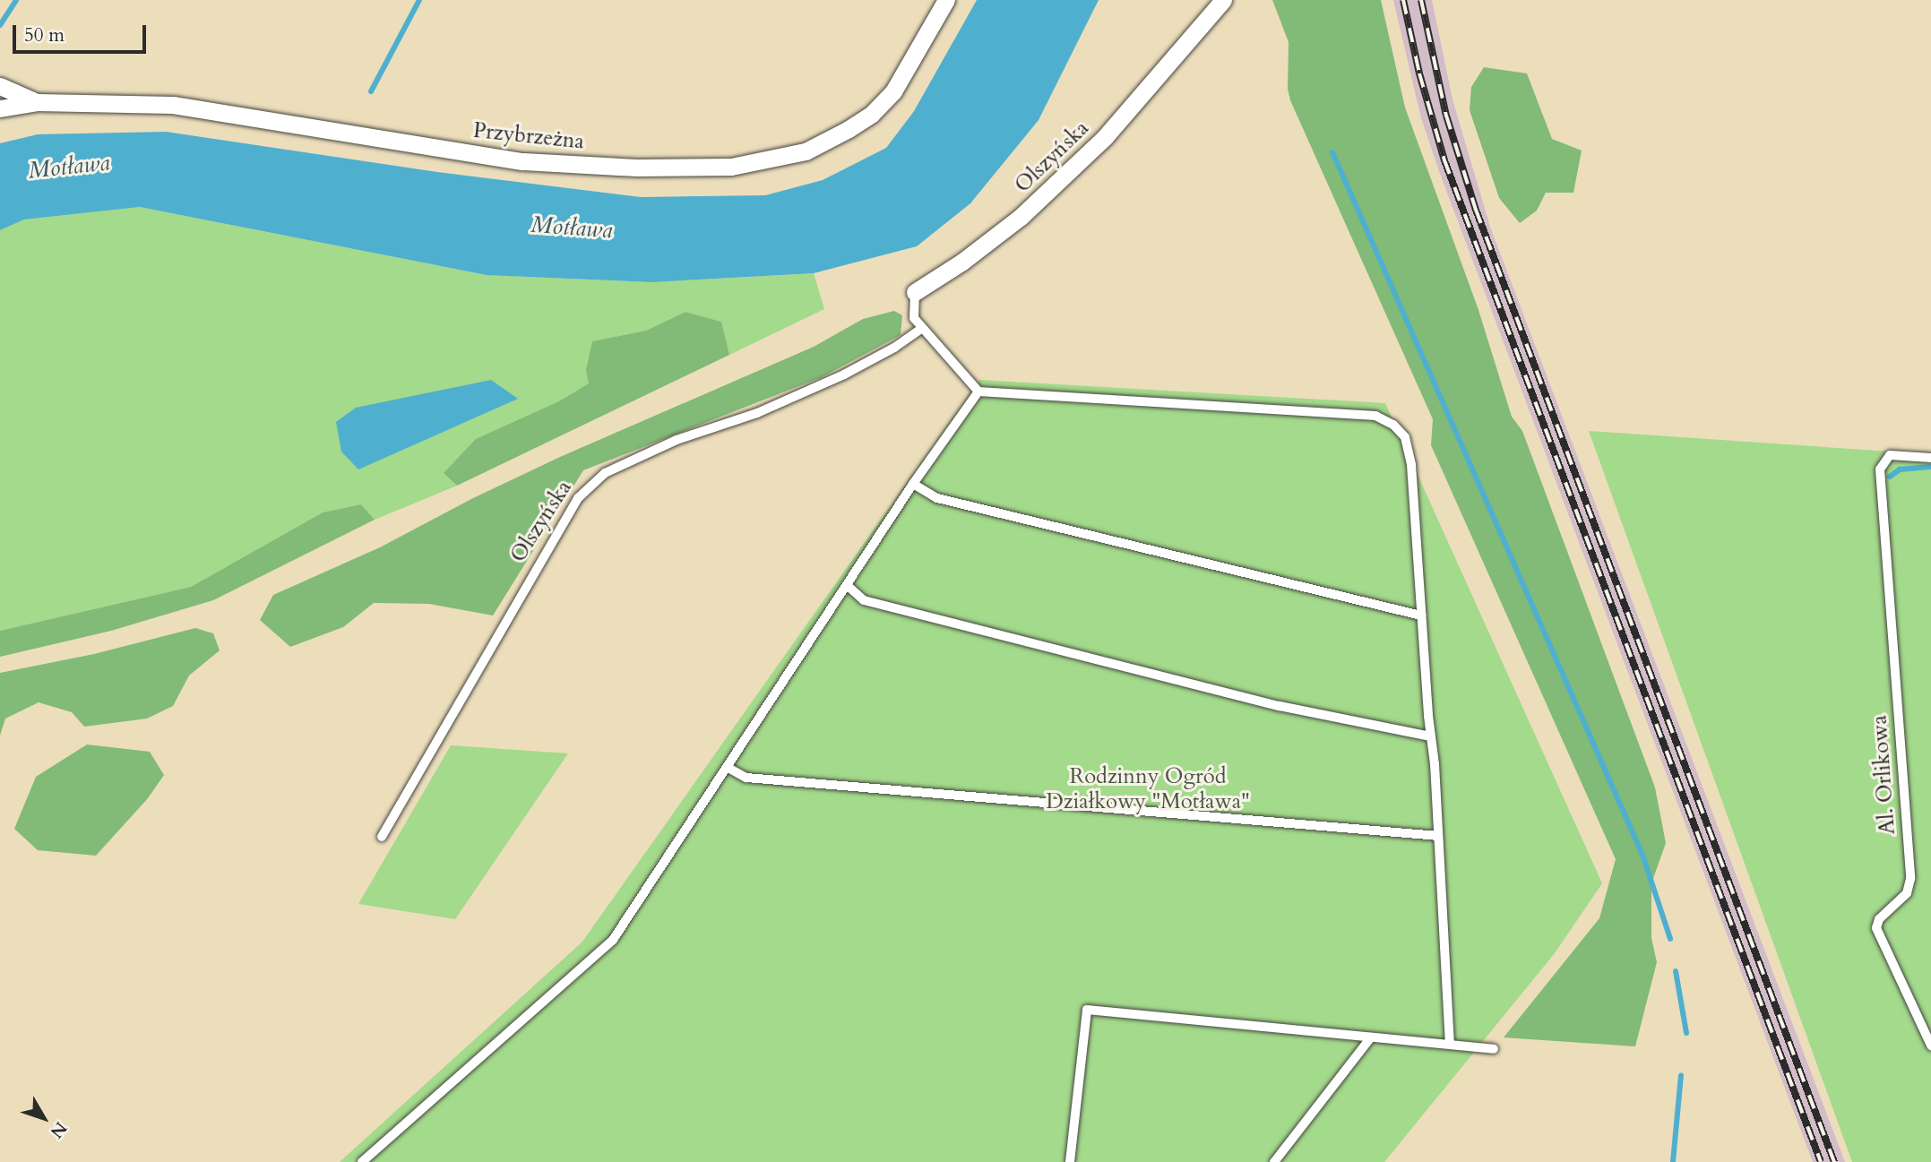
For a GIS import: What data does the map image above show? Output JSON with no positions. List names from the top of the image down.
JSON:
{
  "streets": {
    "street": ["Przybrzeżna", "Olszyńska"],
    "lane": ["Al. Orlikowa"]
  },
  "water": ["Motława"],
  "parks": ["Rodzinny Ogród Działkowy \"Motława\""],
  "scale_bar": "50 m",
  "north": "bottom right"
}
